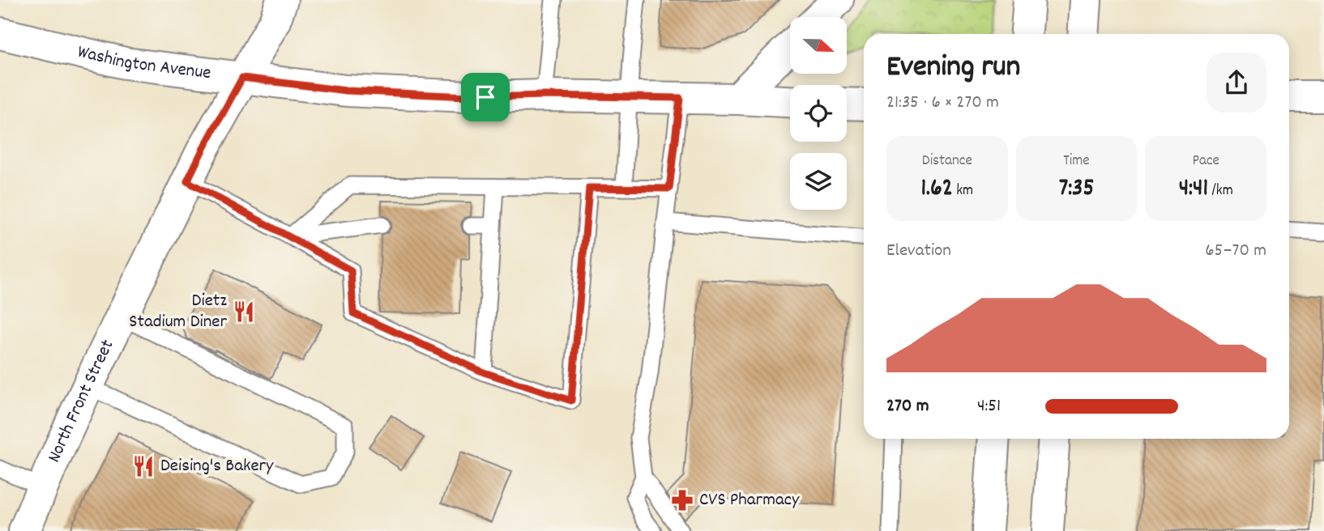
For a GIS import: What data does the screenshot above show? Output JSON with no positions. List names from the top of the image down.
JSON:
{
  "streets": {
    "street": ["Washington Avenue", "North Front Street"]
  },
  "crossings": [
    ["Washington Avenue", "North Front Street"]
  ],
  "places": {
    "restaurant": ["Dietz Stadium Diner", "Deising's Bakery"],
    "pharmacy": ["CVS Pharmacy"]
  },
  "north": "right",
  "page": {
    "heading": ["Evening run", "21:35 · 6 × 270 m"],
    "stats": [
      ["Distance", "1.62 km"],
      ["Time", "7:35"],
      ["Pace", "4:41 /km"]
    ],
    "chart": ["Elevation", "65–70 m"],
    "list": [
      {
        "name": "270 m",
        "note": "4:51"
      }
    ]
  }
}
